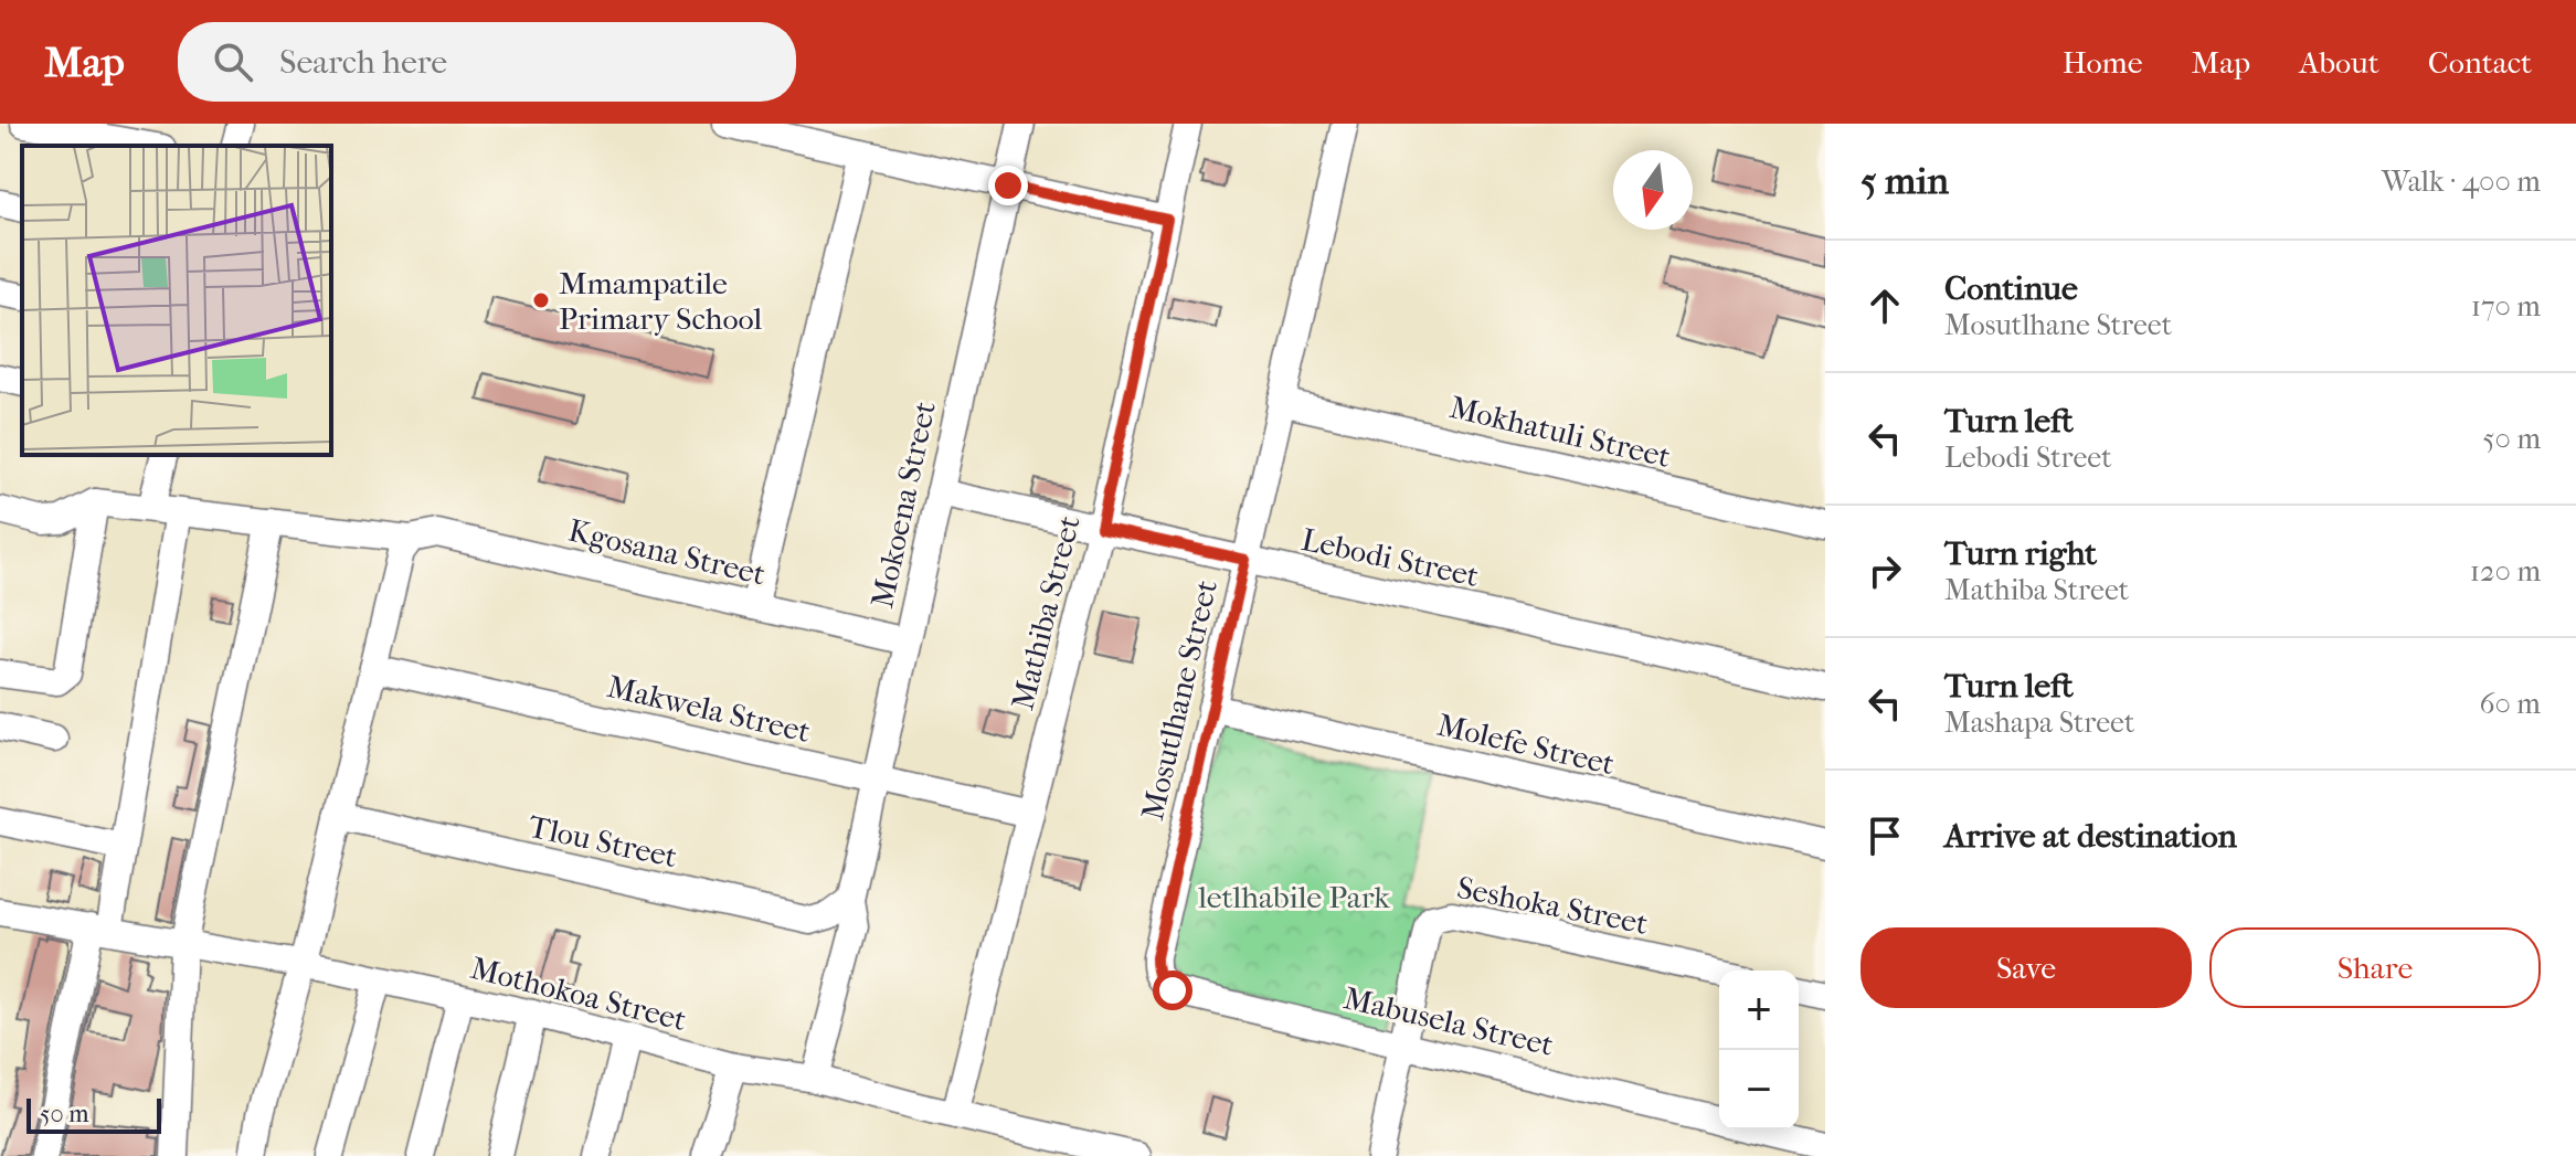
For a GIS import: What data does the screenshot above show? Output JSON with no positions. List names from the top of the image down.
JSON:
{
  "streets": {
    "street": [
      "Mokhatuli Street",
      "Mokoena Street",
      "Kgosana Street",
      "Lebodi Street",
      "Mathiba Street",
      "Mosutlhane Street",
      "Makwela Street",
      "Molefe Street",
      "Tlou Street",
      "Seshoka Street",
      "Mothokoa Street",
      "Mabusela Street"
    ]
  },
  "crossings": [
    ["Mokhatuli Street", "Mosutlhane Street"],
    ["Mokoena Street", "Kgosana Street"],
    ["Mokoena Street", "Lebodi Street"],
    ["Mokoena Street", "Makwela Street"],
    ["Mokoena Street", "Tlou Street"],
    ["Mokoena Street", "Mothokoa Street"],
    ["Lebodi Street", "Mathiba Street"],
    ["Lebodi Street", "Mosutlhane Street"],
    ["Mathiba Street", "Makwela Street"],
    ["Mathiba Street", "Mothokoa Street"],
    ["Mosutlhane Street", "Molefe Street"],
    ["Mosutlhane Street", "Mabusela Street"],
    ["Seshoka Street", "Mabusela Street"]
  ],
  "parks": ["letlhabile Park"],
  "places": ["Mmampatile Primary School"],
  "scale_bar": "50 m",
  "north": "bottom",
  "page": {
    "header": "Map",
    "search": "Search here",
    "nav": [
      "Home",
      "Map",
      "About",
      "Contact"
    ],
    "heading": ["5 min", "Walk · 400 m"],
    "list": [
      ["Continue", "Mosutlhane Street", "170 m"],
      ["Turn left", "Lebodi Street", "50 m"],
      ["Turn right", "Mathiba Street", "120 m"],
      ["Turn left", "Mashapa Street", "60 m"],
      "Arrive at destination"
    ],
    "buttons": ["Save", "Share"],
    "map_buttons": ["+", "−"],
    "scale": "50 m"
  }
}
